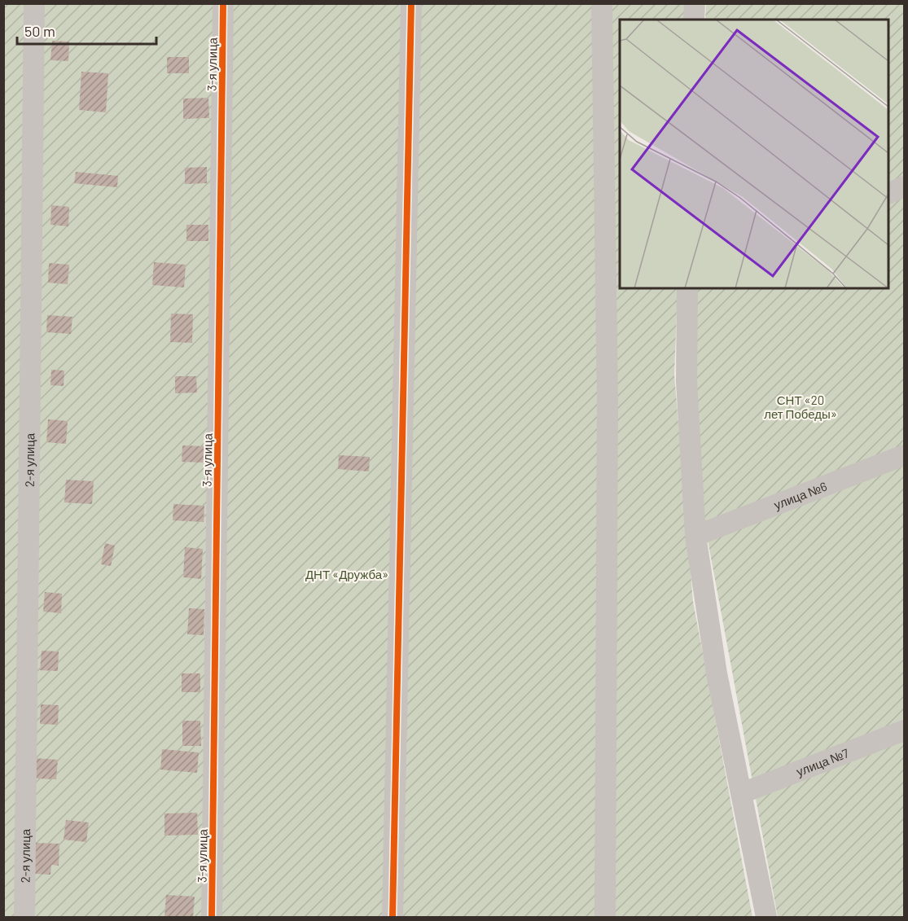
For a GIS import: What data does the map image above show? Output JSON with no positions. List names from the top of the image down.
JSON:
{
  "streets": {
    "street": [
      "3-я улица",
      "2-я улица",
      "улица №6",
      "улица №7"
    ]
  },
  "parks": ["СНТ «20 лет Победы»", "ДНТ «Дружба»"],
  "scale_bar": "50 m"
}
